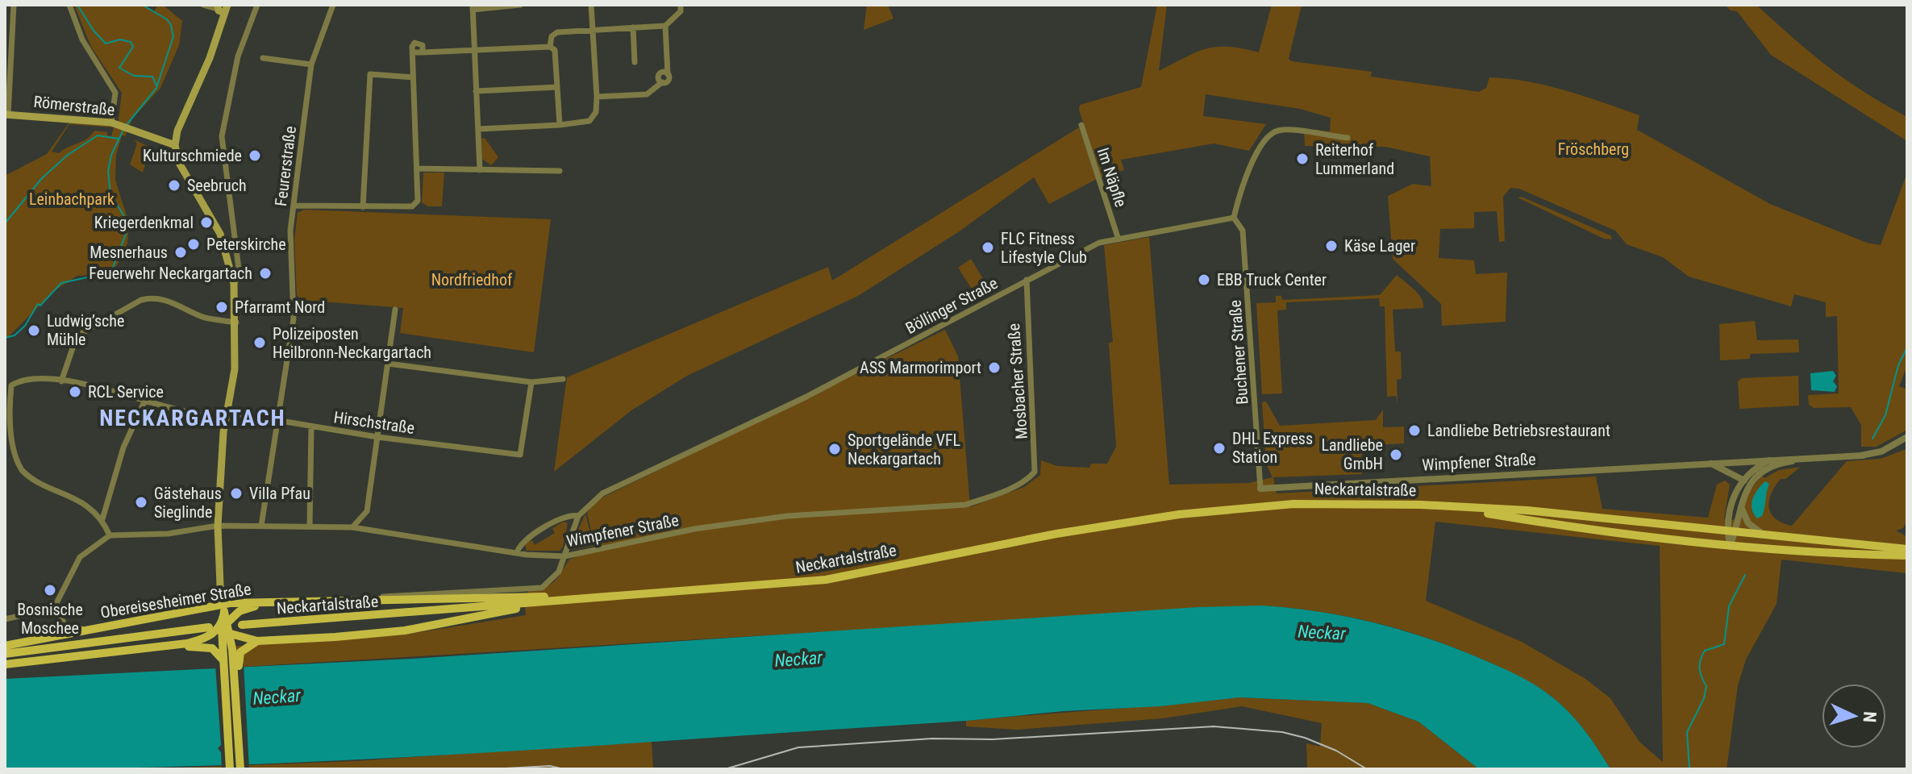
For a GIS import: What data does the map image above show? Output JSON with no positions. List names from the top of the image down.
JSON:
{
  "streets": {
    "main road": ["Römerstraße", "Neckartalstraße", "Obereisesheimer Straße"],
    "street": [
      "Feurerstraße",
      "Im Näpfle",
      "Böllinger Straße",
      "Buchener Straße",
      "Mosbacher Straße",
      "Hirschstraße",
      "Wimpfener Straße"
    ]
  },
  "crossings": [
    ["Feurerstraße", "Hirschstraße"],
    ["Feurerstraße", "Wimpfener Straße"],
    ["Im Näpfle", "Böllinger Straße"],
    ["Böllinger Straße", "Buchener Straße"],
    ["Böllinger Straße", "Mosbacher Straße"],
    ["Böllinger Straße", "Wimpfener Straße"],
    ["Böllinger Straße", "Obereisesheimer Straße"],
    ["Buchener Straße", "Wimpfener Straße"],
    ["Mosbacher Straße", "Wimpfener Straße"],
    ["Wimpfener Straße", "Obereisesheimer Straße"]
  ],
  "districts": ["NECKARGARTACH"],
  "water": ["Neckar"],
  "parks": ["Fröschberg", "Leinbachpark", "Nordfriedhof"],
  "places": [
    "Kulturschmiede",
    "Reiterhof Lummerland",
    "Seebruch",
    "Kriegerdenkmal",
    "Peterskirche",
    "Käse Lager",
    "FLC Fitness Lifestyle Club",
    "Mesnerhaus",
    "Feuerwehr Neckargartach",
    "EBB Truck Center",
    "Pfarramt Nord",
    "Ludwig’sche Mühle",
    "Polizeiposten Heilbronn-Neckargartach",
    "ASS Marmorimport",
    "RCL Service",
    "Landliebe Betriebsrestaurant",
    "DHL Express Station",
    "Sportgelände VFL Neckargartach",
    "Landliebe GmbH",
    "Villa Pfau",
    "Gästehaus Sieglinde",
    "Bosnische Moschee"
  ],
  "north": "right"
}
